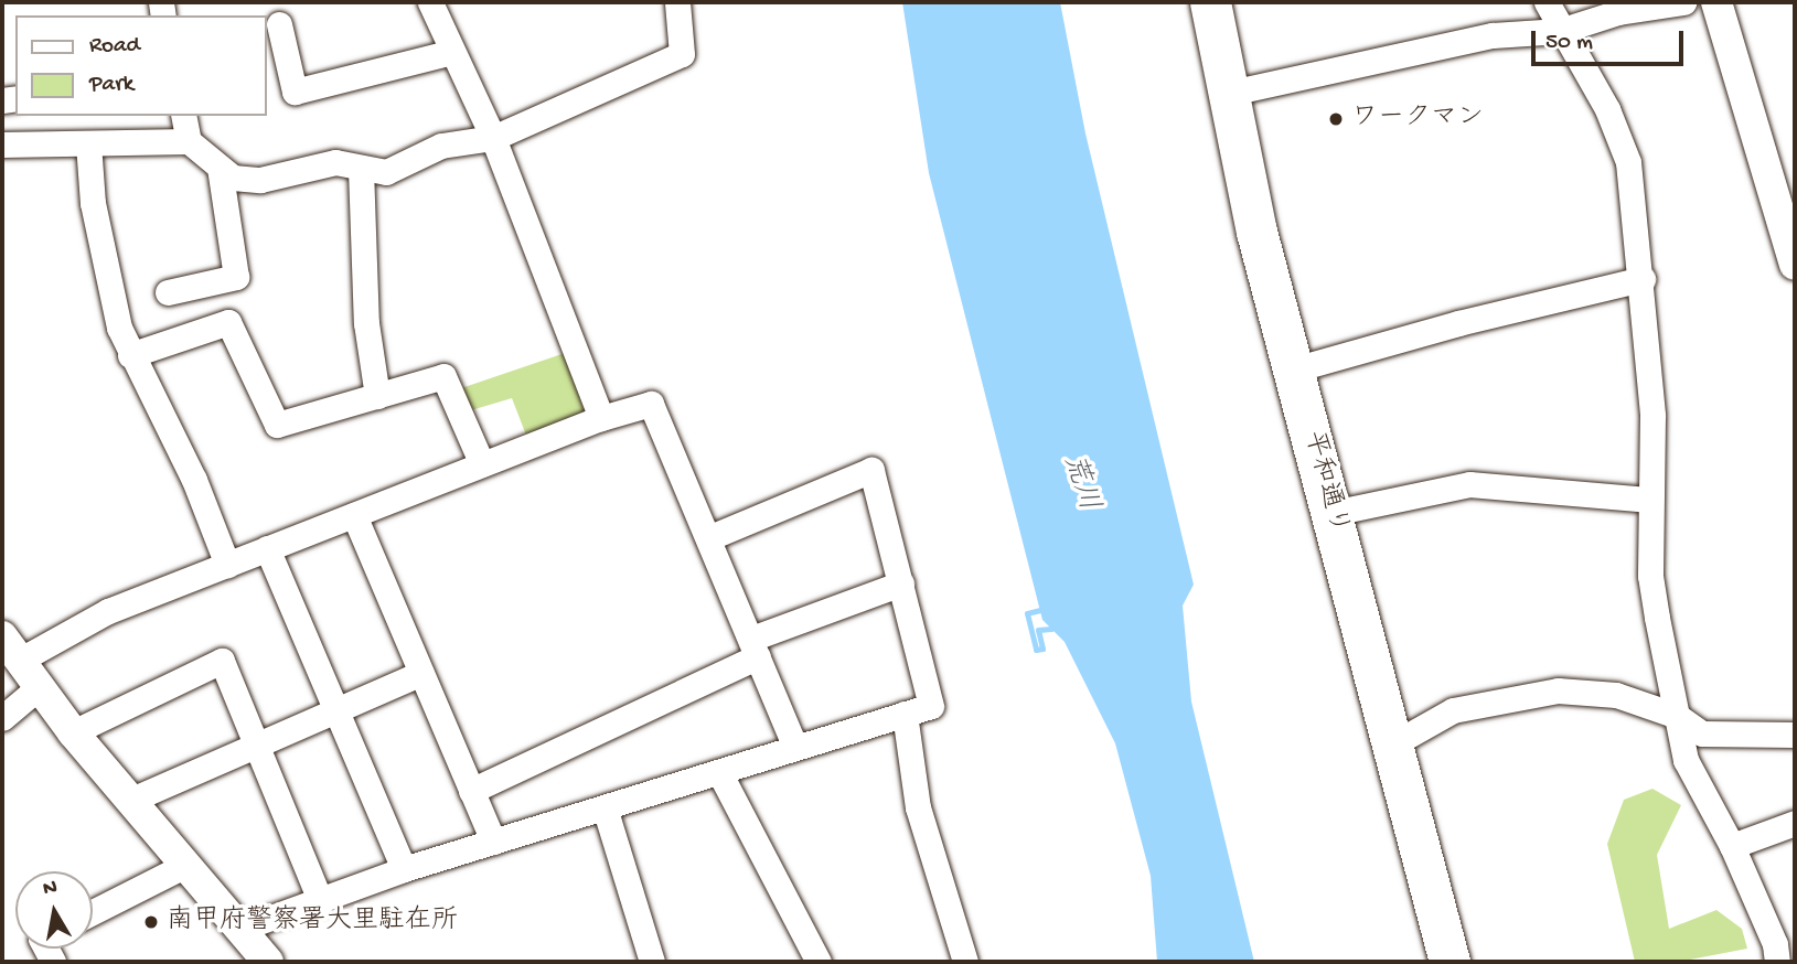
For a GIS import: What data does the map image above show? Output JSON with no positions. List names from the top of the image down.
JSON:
{
  "streets": {
    "highway": ["平和通り"]
  },
  "water": ["荒川"],
  "places": ["ワークマン", "南甲府警察署大里駐在所"],
  "legend": ["Road", "Park"],
  "scale_bar": "50 m",
  "north": "top"
}
